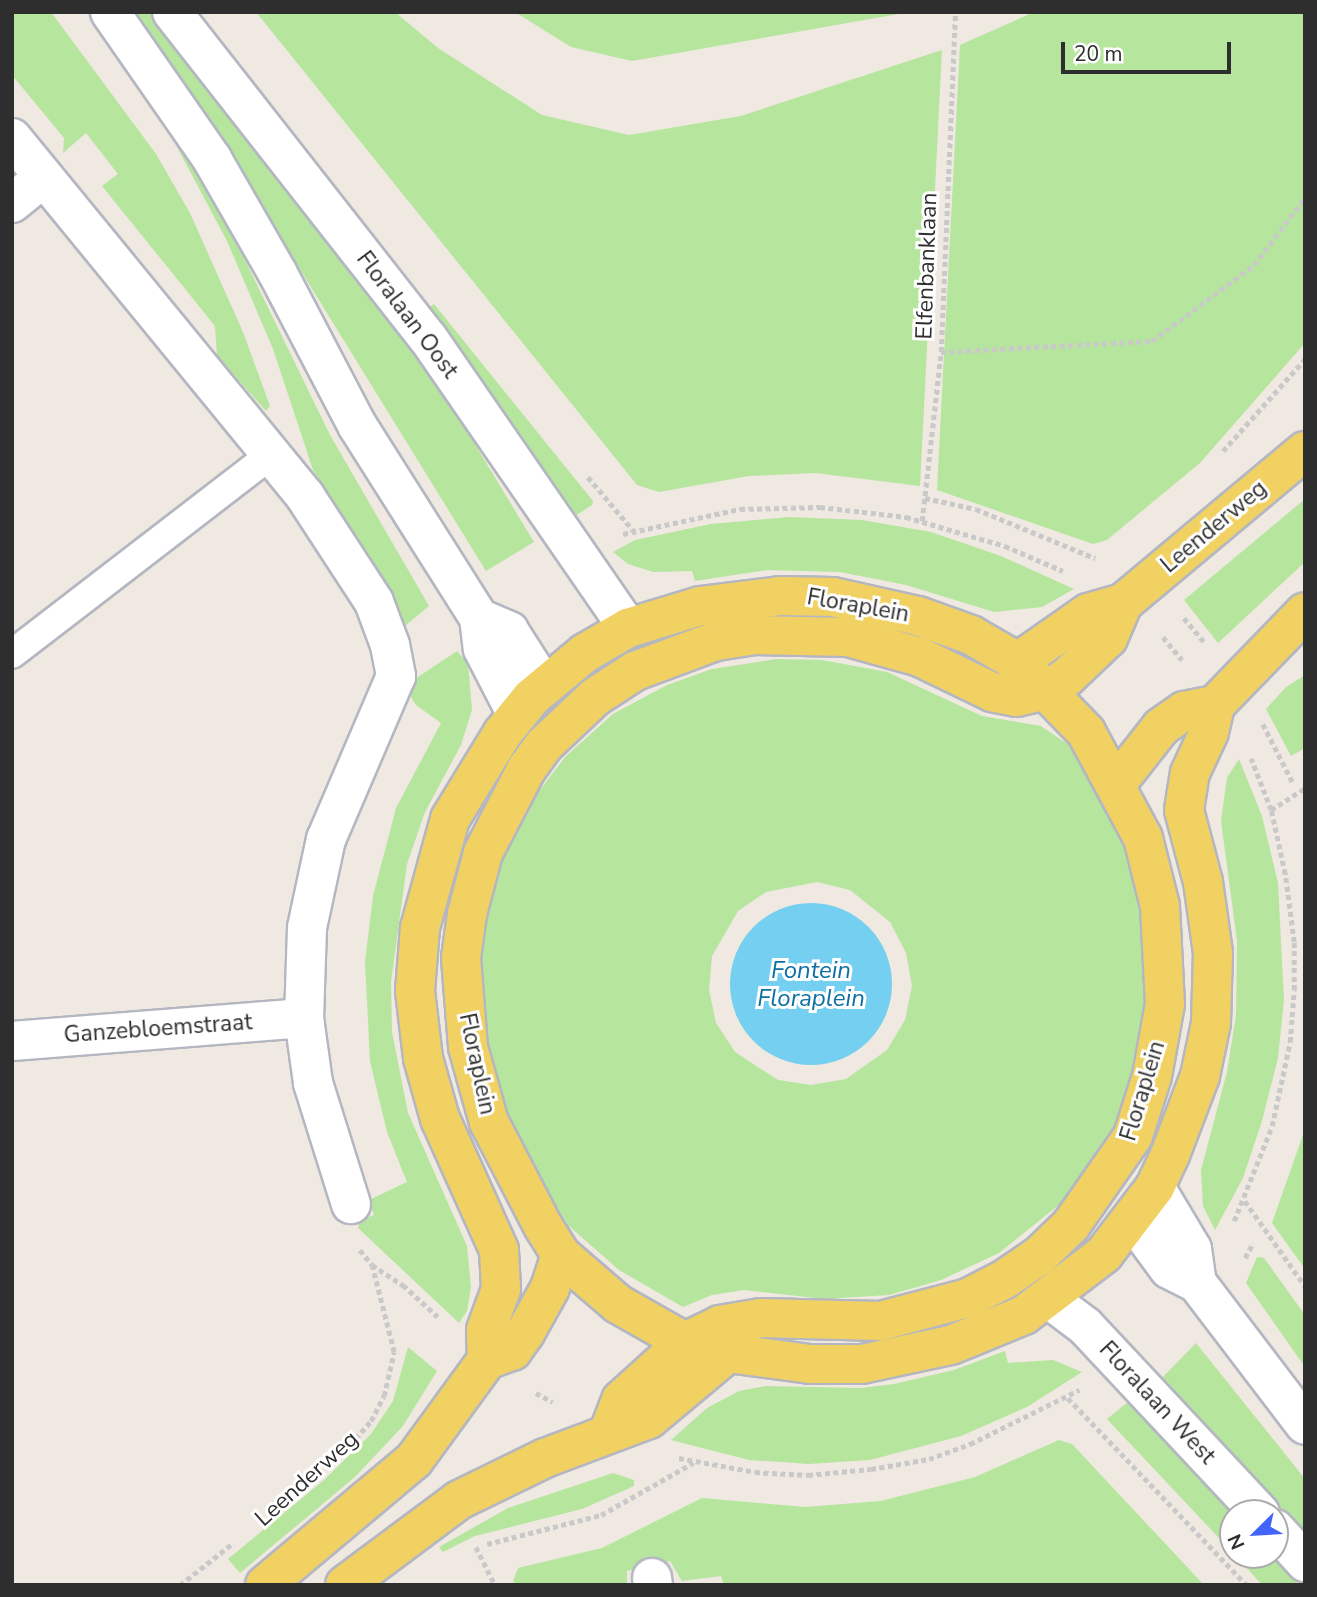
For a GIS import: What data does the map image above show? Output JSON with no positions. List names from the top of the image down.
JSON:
{
  "streets": {
    "main road": [
      "Floralaan Oost",
      "Leenderweg",
      "Floraplein",
      "Ganzebloemstraat",
      "Floralaan West"
    ],
    "path": ["Elfenbanklaan"]
  },
  "crossings": [
    ["Floralaan Oost", "Floraplein"],
    ["Leenderweg", "Floraplein"],
    ["Floraplein", "Floralaan West"]
  ],
  "water": ["Fontein Floraplein"],
  "scale_bar": "20 m",
  "north": "bottom left"
}
